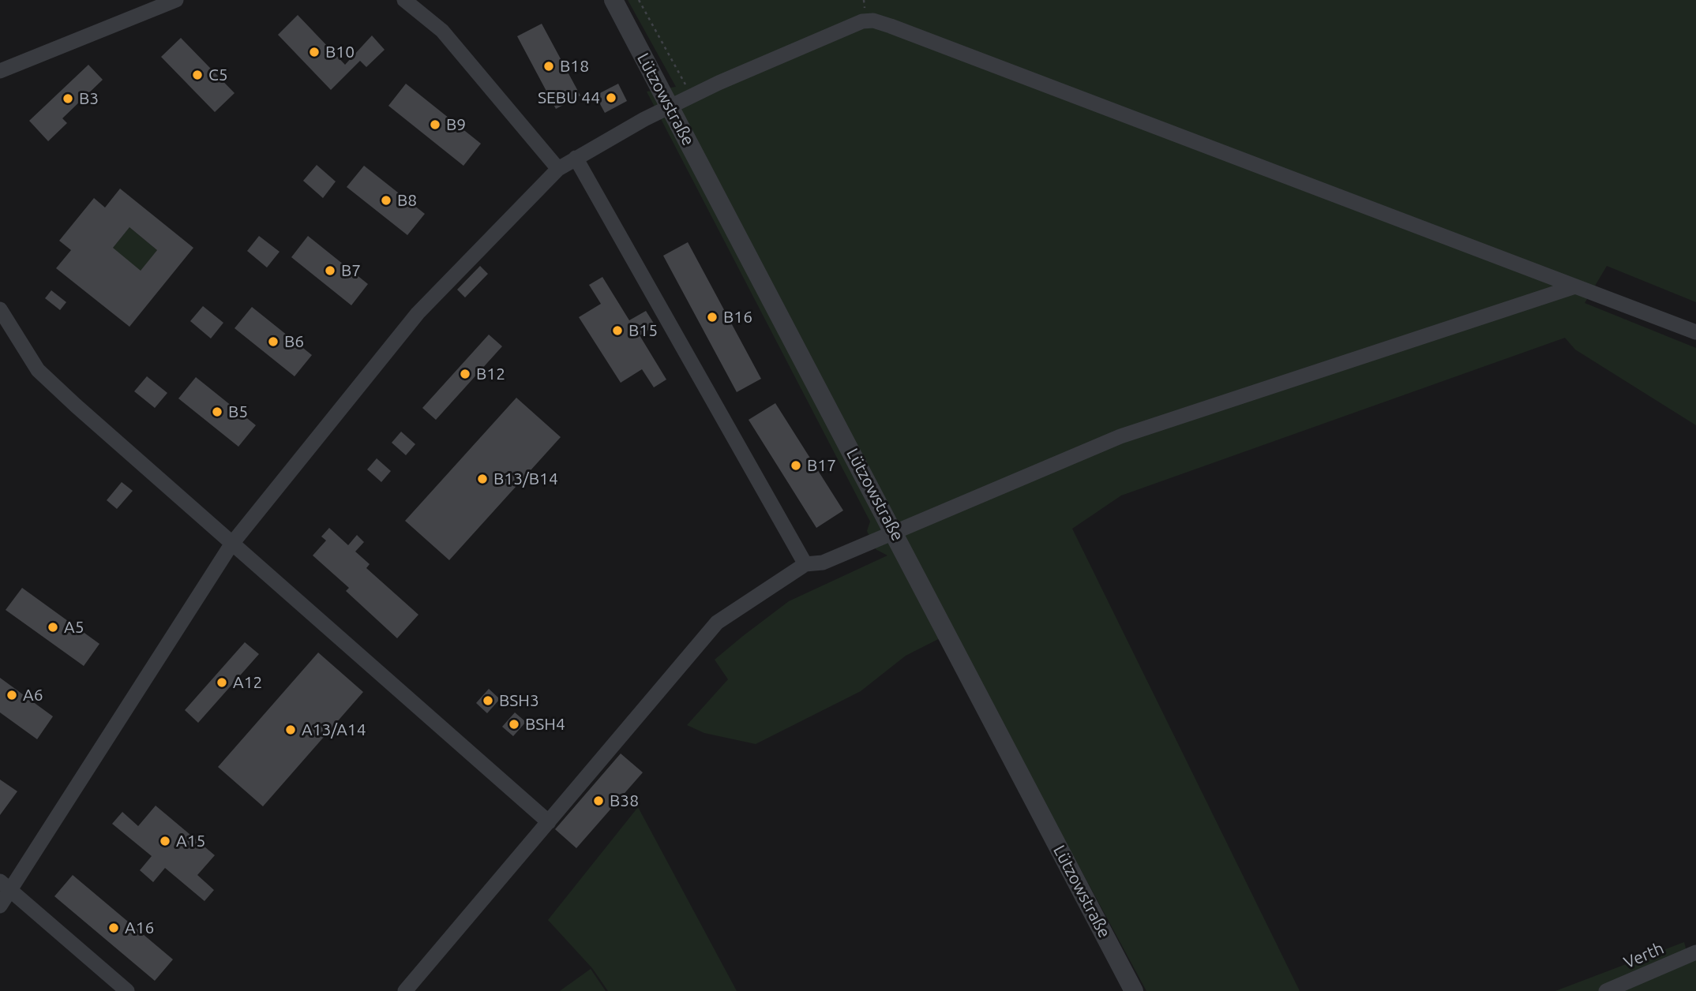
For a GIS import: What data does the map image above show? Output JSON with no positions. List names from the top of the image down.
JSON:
{
  "streets": {
    "street": ["Lützowstraße", "Verth"]
  },
  "places": [
    "B10",
    "B18",
    "C5",
    "SEBU 44",
    "B3",
    "B9",
    "B8",
    "B7",
    "B16",
    "B15",
    "B6",
    "B12",
    "B5",
    "B17",
    "B13/B14",
    "A5",
    "A12",
    "A6",
    "BSH3",
    "BSH4",
    "A13/A14",
    "B38",
    "A15",
    "A16"
  ]
}
